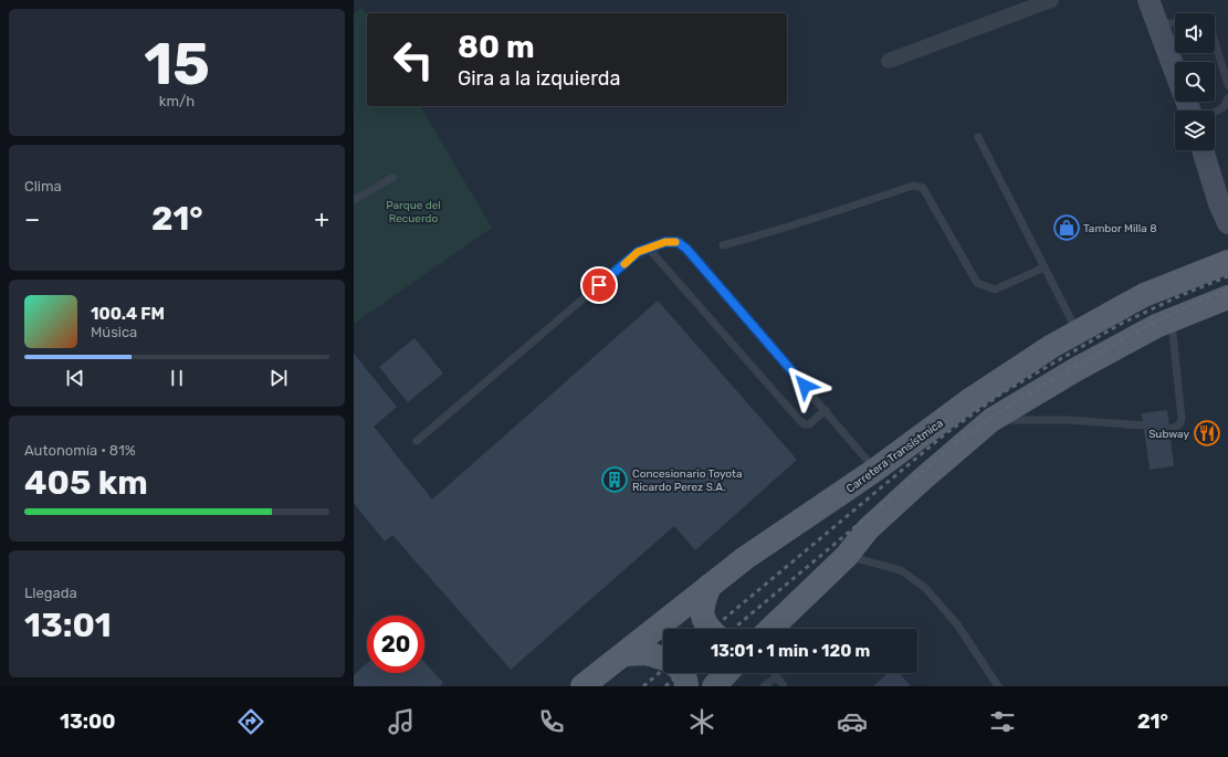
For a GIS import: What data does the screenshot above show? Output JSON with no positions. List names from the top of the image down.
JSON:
{
  "streets": {
    "main road": ["Carretera Transístmica"]
  },
  "parks": ["Parque del Recuerdo"],
  "places": {
    "shop": ["Tambor Milla 8"],
    "restaurant": ["Subway"],
    "building": ["Concesionario Toyota Ricardo Perez S.A."]
  },
  "page": {
    "tile": [
      ["15", "km/h"],
      "Clima",
      ["Autonomía · 81%", "405 km"],
      ["Llegada", "13:01"]
    ],
    "turn": ["80 m", "Gira a la izquierda"],
    "heat": ["−", "21°", "+"],
    "song": ["100.4 FM", "Música"],
    "limit": "20",
    "trip": "13:01 · 1 min · 120 m",
    "tabs": ["13:00", "21°"]
  }
}
